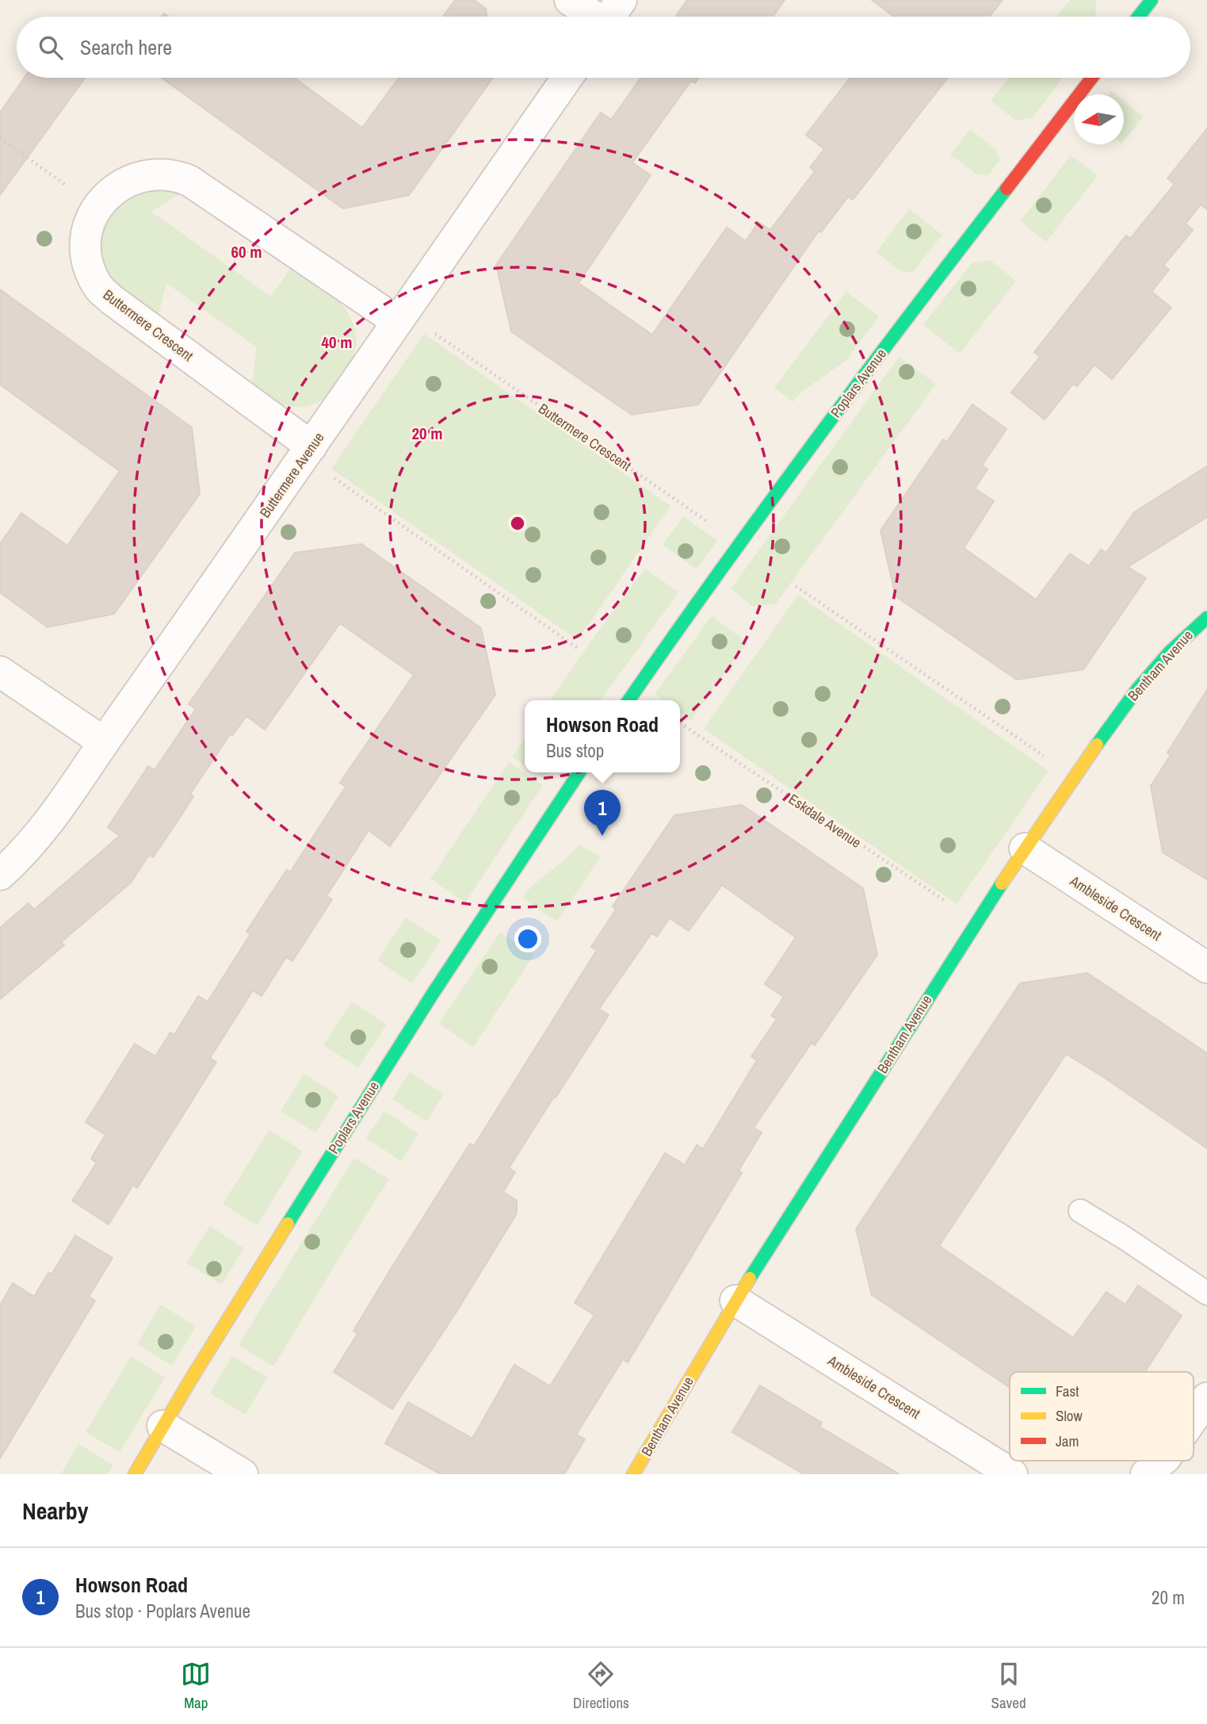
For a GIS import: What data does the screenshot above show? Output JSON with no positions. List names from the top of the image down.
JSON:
{
  "streets": {
    "street": [
      "Buttermere Crescent",
      "Poplars Avenue",
      "Buttermere Avenue",
      "Bentham Avenue",
      "Ambleside Crescent"
    ],
    "path": ["Eskdale Avenue"]
  },
  "crossings": [
    ["Buttermere Crescent", "Poplars Avenue"],
    ["Buttermere Crescent", "Buttermere Avenue"],
    ["Bentham Avenue", "Eskdale Avenue"],
    ["Bentham Avenue", "Ambleside Crescent"]
  ],
  "legend": ["Fast", "Slow", "Jam"],
  "north": "left",
  "page": {
    "search": "Search here",
    "popup": ["Howson Road", "Bus stop"],
    "pins": "1",
    "heading": "Nearby",
    "list": [
      {
        "mark": "1",
        "name": "Howson Road",
        "note": "Bus stop · Poplars Avenue",
        "value": "20 m"
      }
    ],
    "nav": ["Map", "Directions", "Saved"]
  },
  "rings": ["60 m", "40 m", "20 m"]
}
